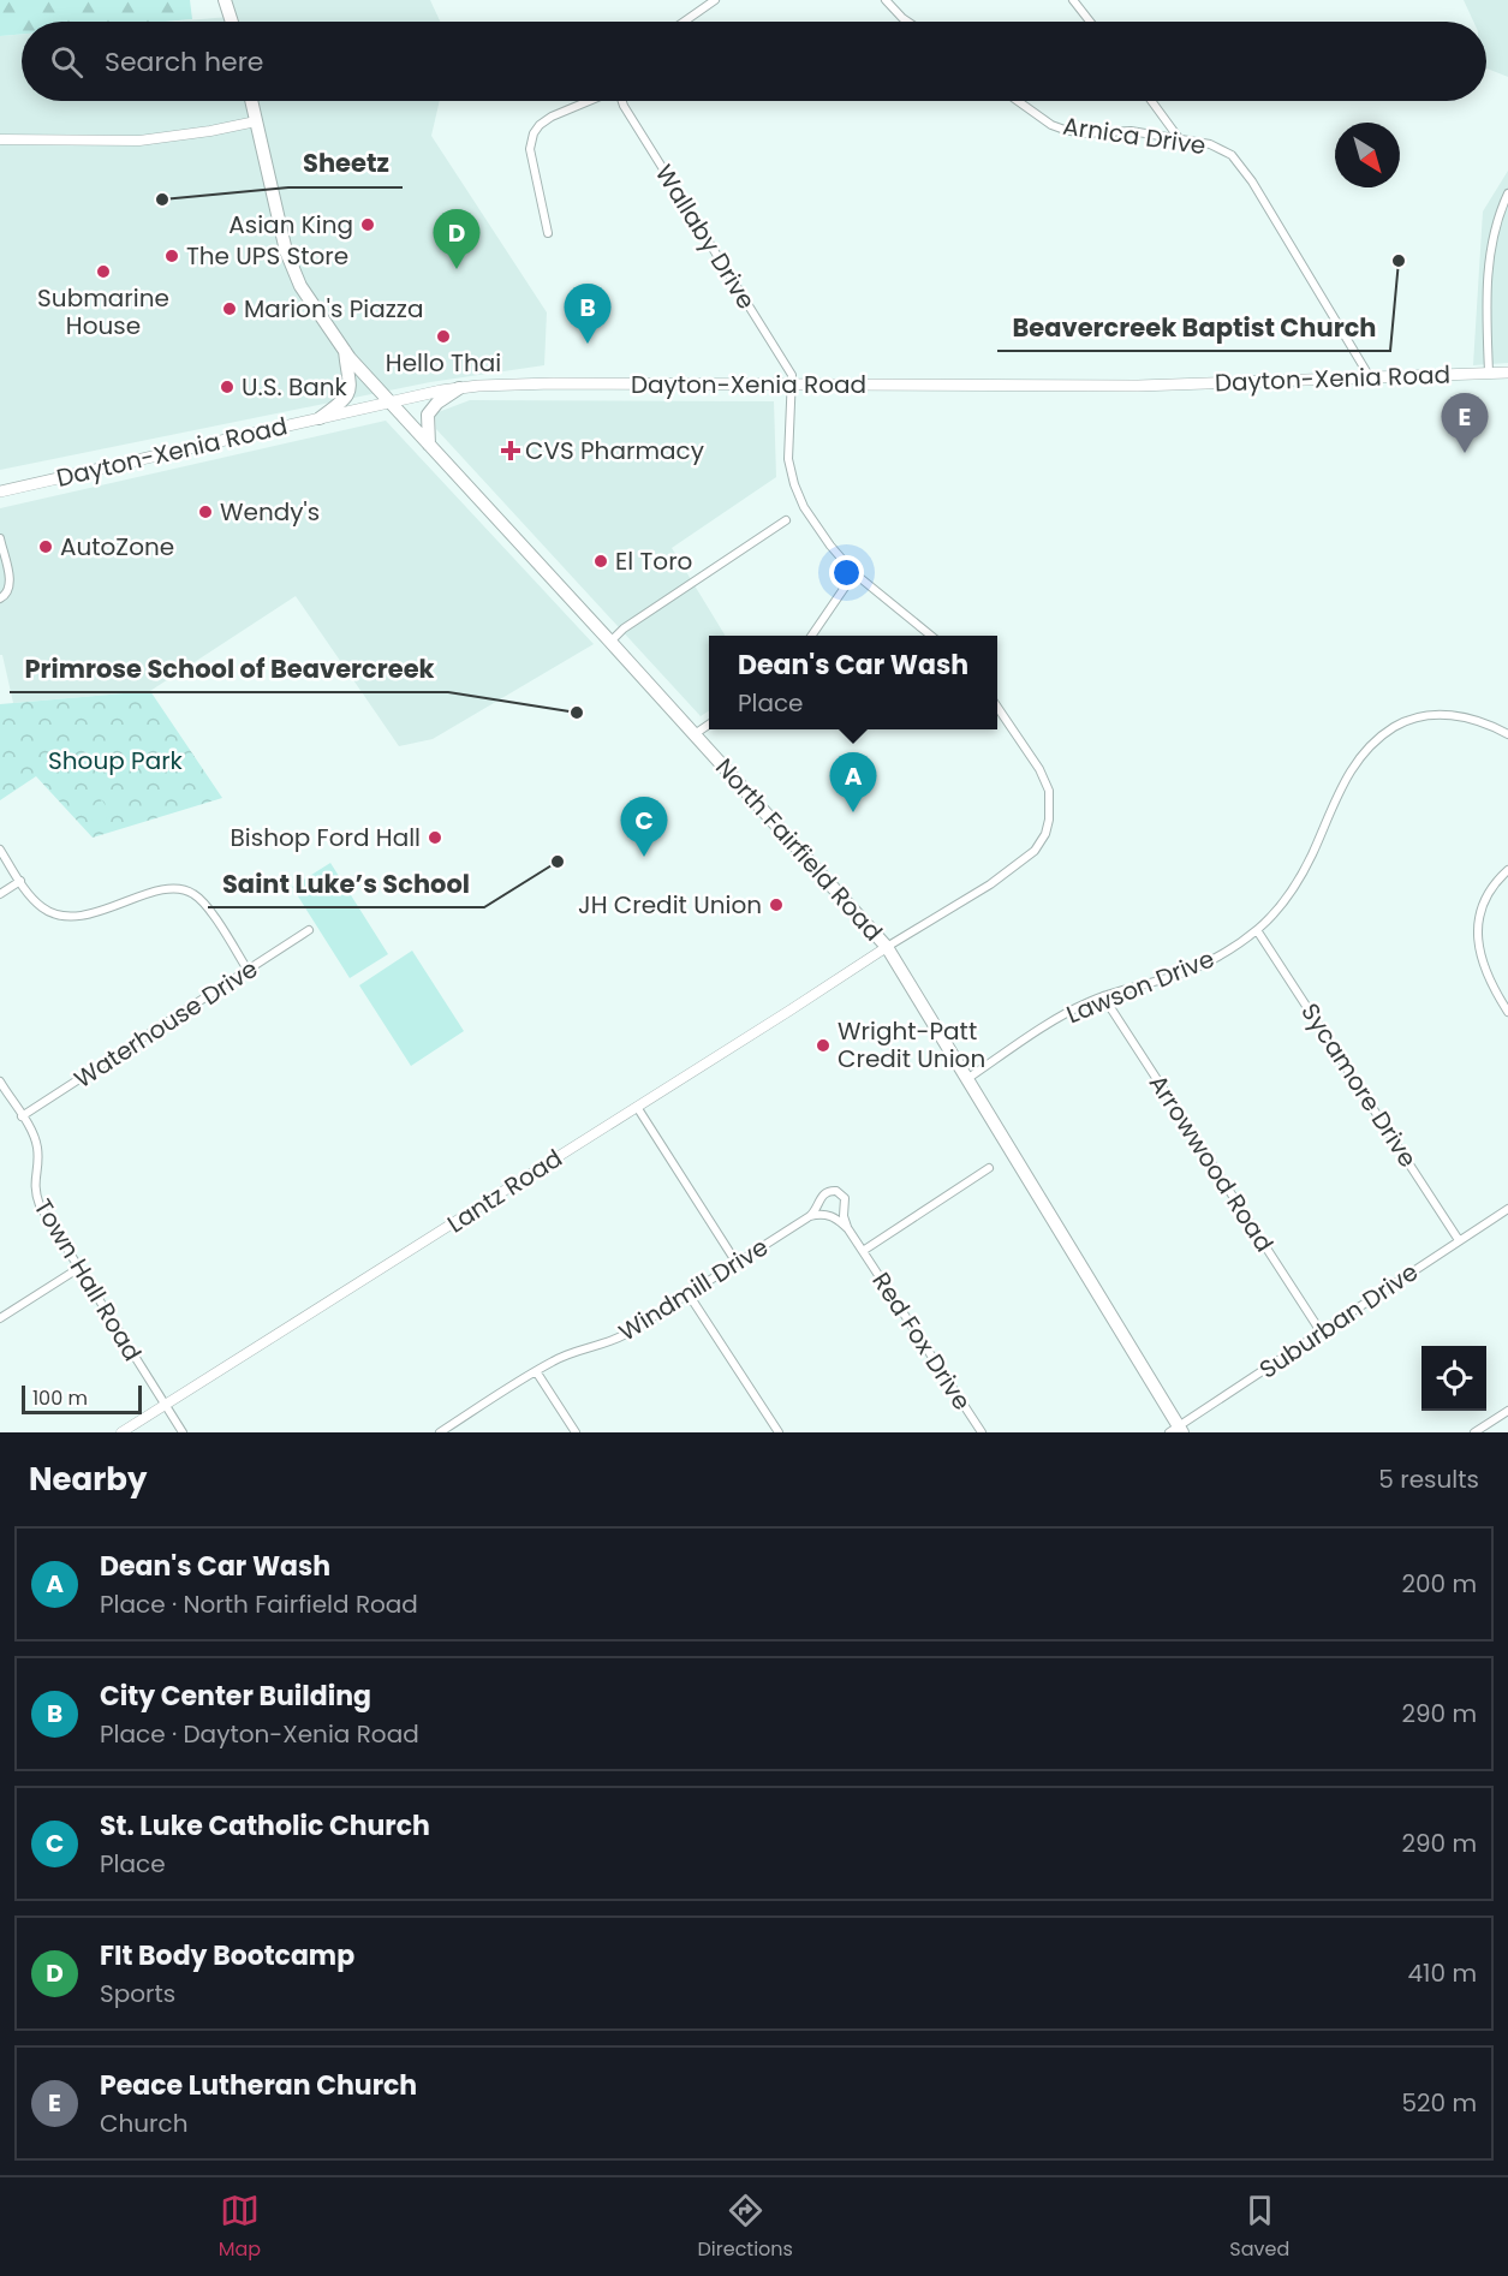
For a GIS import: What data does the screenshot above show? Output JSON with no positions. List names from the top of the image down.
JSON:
{
  "streets": {
    "main road": ["Dayton-Xenia Road", "North Fairfield Road"],
    "street": [
      "Arnica Drive",
      "Wallaby Drive",
      "Lawson Drive",
      "Waterhouse Drive",
      "Sycamore Drive",
      "Arrowwood Road",
      "Lantz Road",
      "Town Hall Road",
      "Windmill Drive",
      "Suburban Drive",
      "Red Fox Drive"
    ]
  },
  "crossings": [
    ["Arnica Drive", "Dayton-Xenia Road"],
    ["Wallaby Drive", "Dayton-Xenia Road"],
    ["Dayton-Xenia Road", "North Fairfield Road"],
    ["North Fairfield Road", "Lawson Drive"],
    ["North Fairfield Road", "Lantz Road"],
    ["North Fairfield Road", "Suburban Drive"],
    ["Lawson Drive", "Sycamore Drive"],
    ["Lawson Drive", "Arrowwood Road"],
    ["Waterhouse Drive", "Town Hall Road"],
    ["Sycamore Drive", "Suburban Drive"],
    ["Arrowwood Road", "Suburban Drive"],
    ["Lantz Road", "Town Hall Road"]
  ],
  "parks": ["Shoup Park"],
  "places": {
    "other": [
      "Sheetz",
      "Asian King",
      "The UPS Store",
      "Beavercreek Baptist Church",
      "Submarine House",
      "Marion's Piazza",
      "Hello Thai",
      "U.S. Bank",
      "Wendy's",
      "AutoZone",
      "El Toro",
      "Primrose School of Beavercreek",
      "Bishop Ford Hall",
      "Saint Luke’s School",
      "JH Credit Union",
      "Wright-Patt Credit Union"
    ],
    "health": ["CVS Pharmacy"]
  },
  "scale_bar": "100 m",
  "north": "bottom right",
  "page": {
    "search": "Search here",
    "pins": [
      "D",
      "B",
      "E",
      "A",
      "C"
    ],
    "popup": ["Dean's Car Wash", "Place"],
    "scale": "100 m",
    "heading": ["Nearby", "5 results"],
    "list": [
      {
        "mark": "A",
        "name": "Dean's Car Wash",
        "note": "Place · North Fairfield Road",
        "value": "200 m"
      },
      {
        "mark": "B",
        "name": "City Center Building",
        "note": "Place · Dayton-Xenia Road",
        "value": "290 m"
      },
      {
        "mark": "C",
        "name": "St. Luke Catholic Church",
        "note": "Place",
        "value": "290 m"
      },
      {
        "mark": "D",
        "name": "FIt Body Bootcamp",
        "note": "Sports",
        "value": "410 m"
      },
      {
        "mark": "E",
        "name": "Peace Lutheran Church",
        "note": "Church",
        "value": "520 m"
      }
    ],
    "nav": ["Map", "Directions", "Saved"]
  }
}
